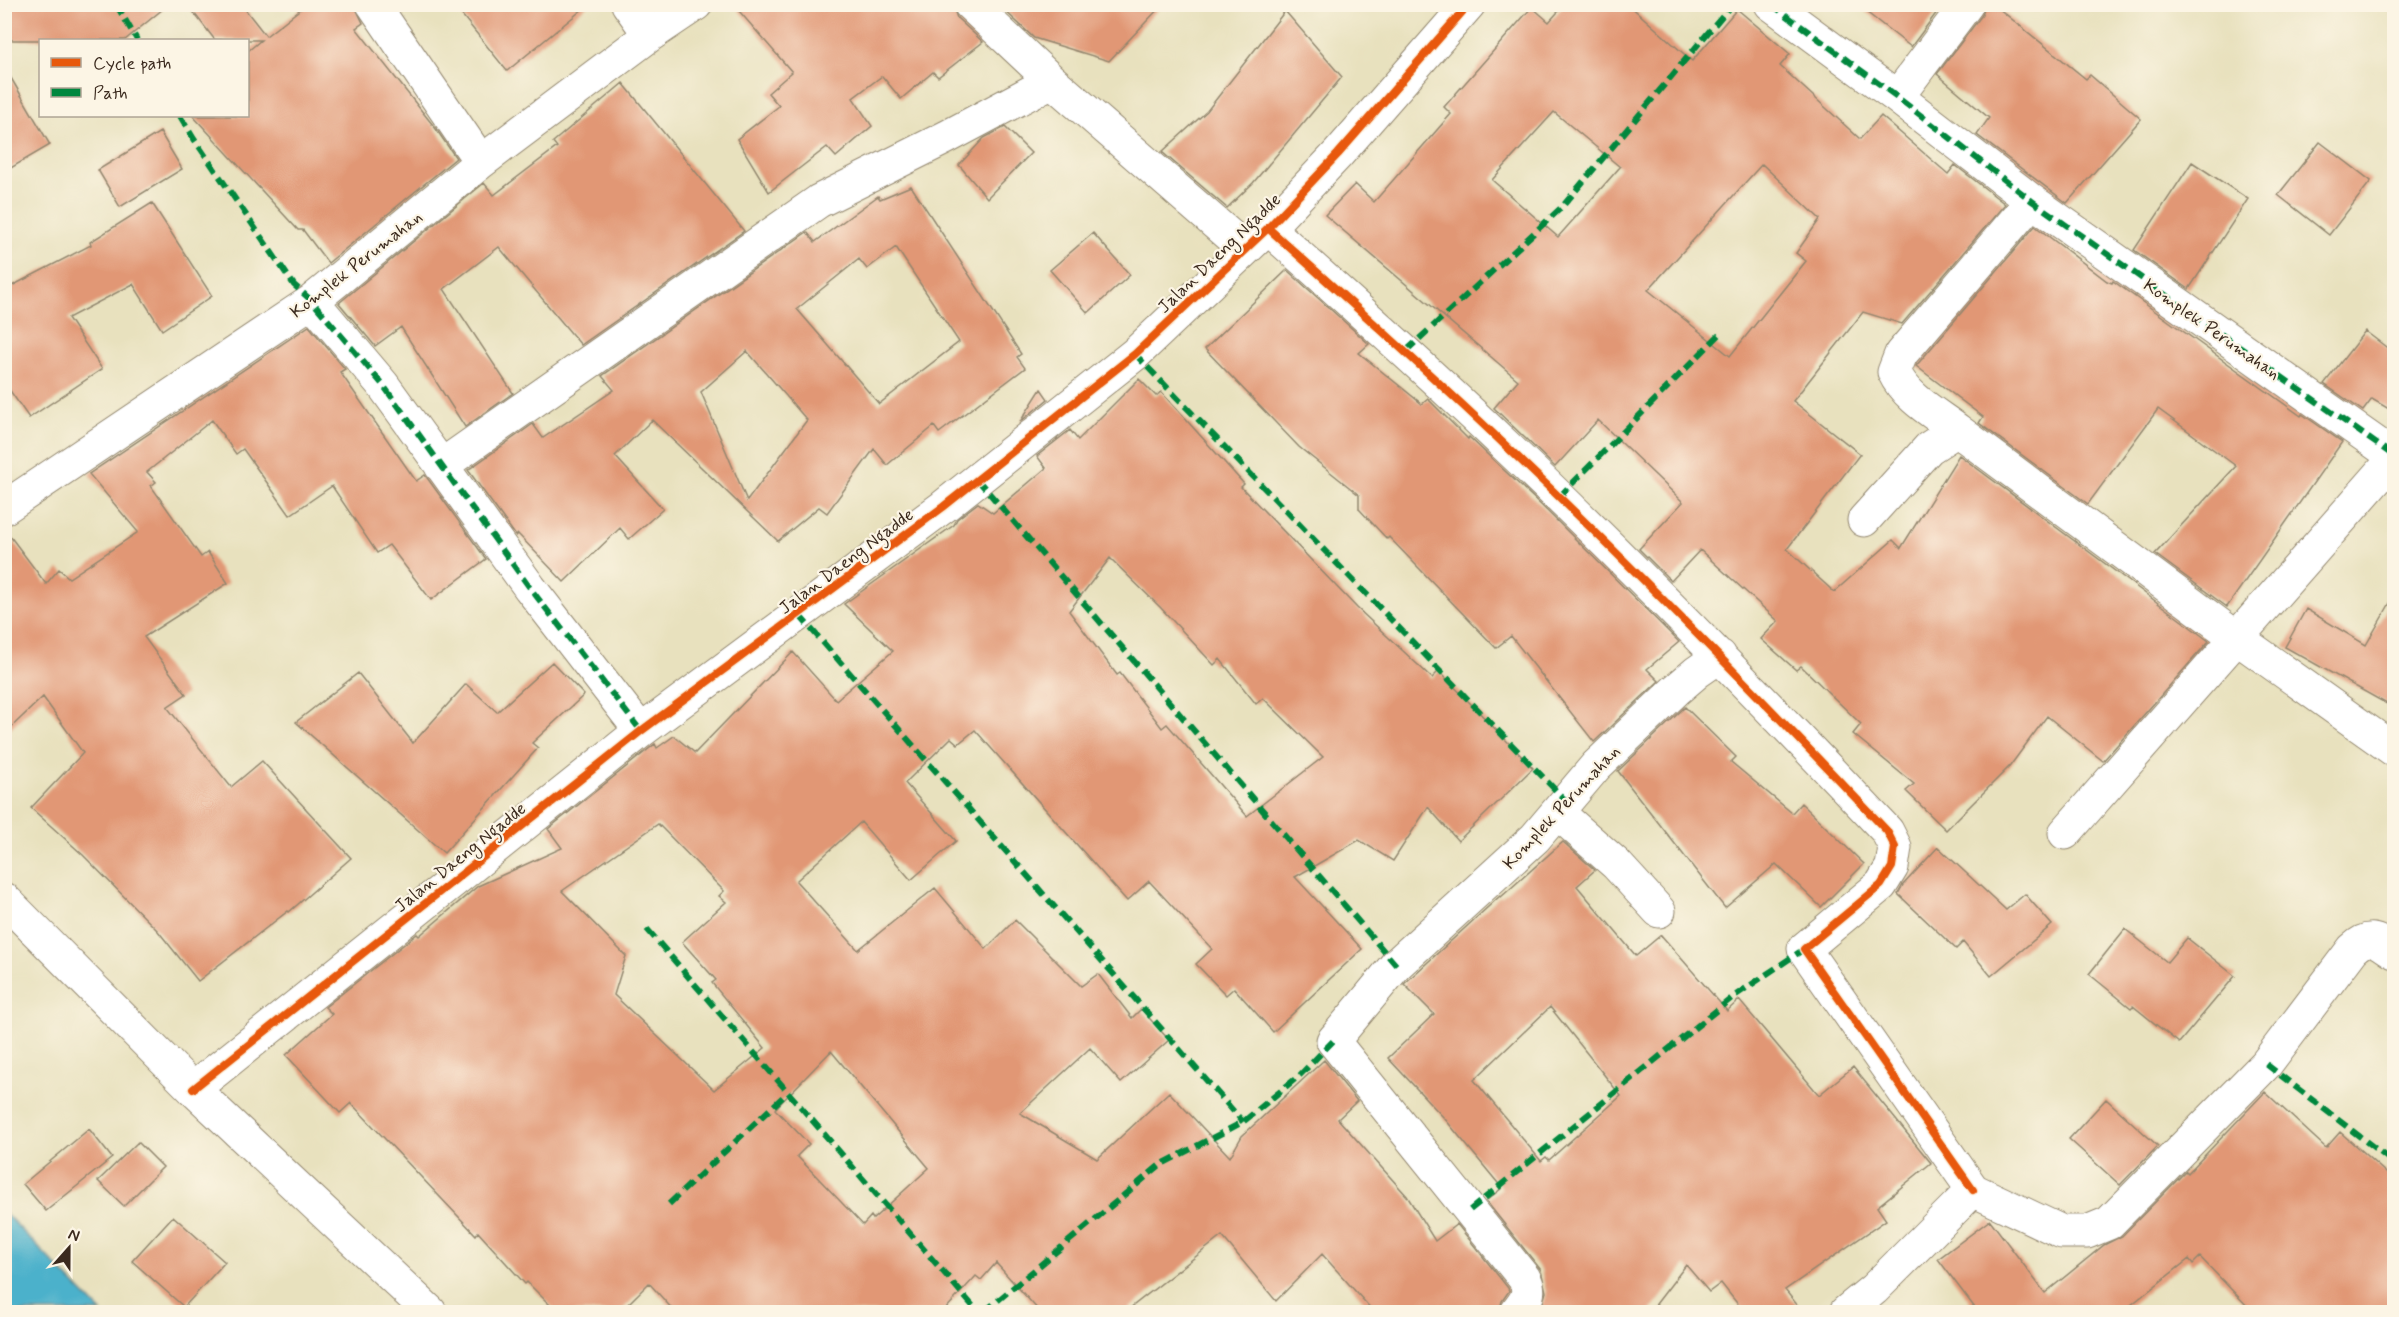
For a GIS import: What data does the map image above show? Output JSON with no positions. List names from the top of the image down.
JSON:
{
  "streets": {
    "street": ["Jalan Daeng Ngadde", "Komplek Perumahan"]
  },
  "legend": ["Cycle path", "Path"],
  "north": "top"
}
